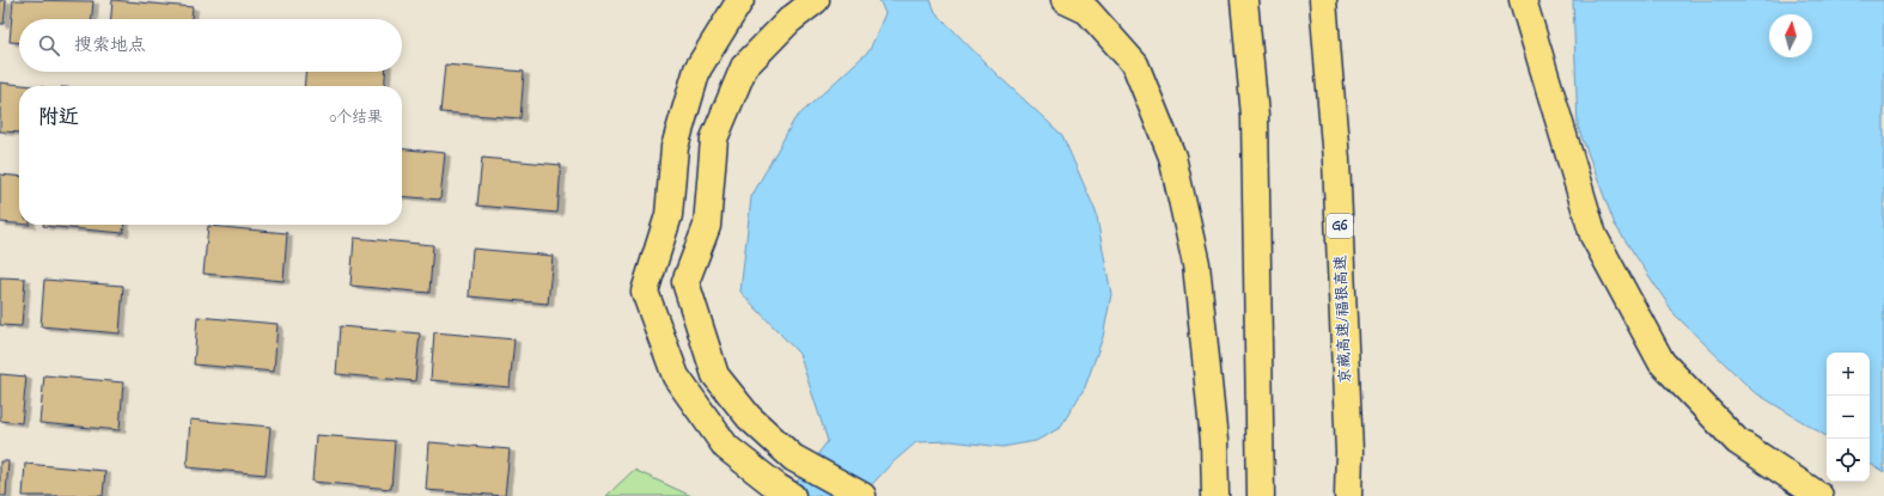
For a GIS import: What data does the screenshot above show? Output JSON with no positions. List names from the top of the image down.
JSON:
{
  "streets": {
    "highway": ["G6", "京藏高速/福银高速"]
  },
  "north": "top",
  "page": {
    "search": "搜索地点",
    "heading": ["附近", "0个结果"],
    "map_buttons": ["+", "−"]
  }
}
